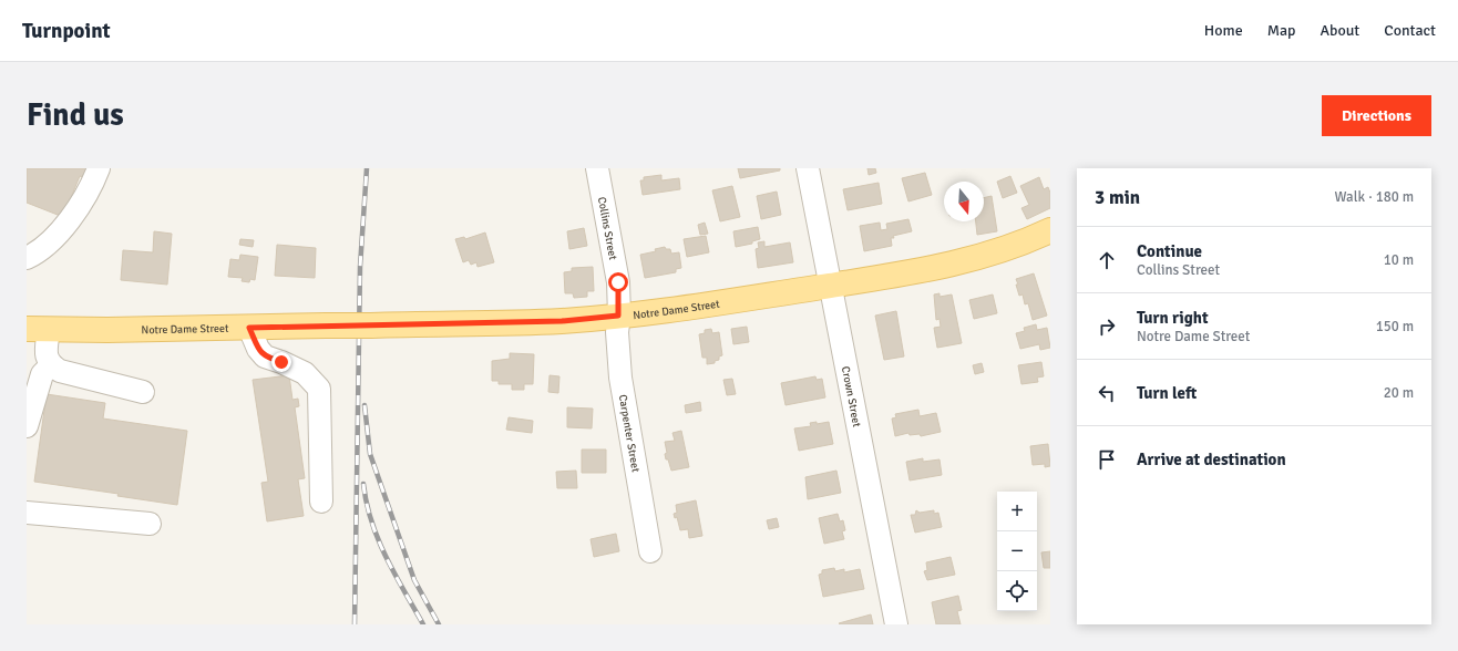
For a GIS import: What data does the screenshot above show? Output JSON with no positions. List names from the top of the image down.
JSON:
{
  "streets": {
    "main road": ["Notre Dame Street"],
    "street": ["Collins Street", "Crown Street", "Carpenter Street"]
  },
  "crossings": [
    ["Collins Street", "Notre Dame Street"],
    ["Collins Street", "Carpenter Street"],
    ["Notre Dame Street", "Crown Street"],
    ["Notre Dame Street", "Carpenter Street"]
  ],
  "north": "bottom",
  "page": {
    "header": "Turnpoint",
    "nav": [
      "Home",
      "Map",
      "About",
      "Contact"
    ],
    "buttons": "Directions",
    "title": "Find us",
    "heading": ["3 min", "Walk · 180 m"],
    "list": [
      ["Continue", "Collins Street", "10 m"],
      ["Turn right", "Notre Dame Street", "150 m"],
      ["Turn left", "20 m"],
      "Arrive at destination"
    ],
    "map_buttons": ["+", "−"]
  }
}
